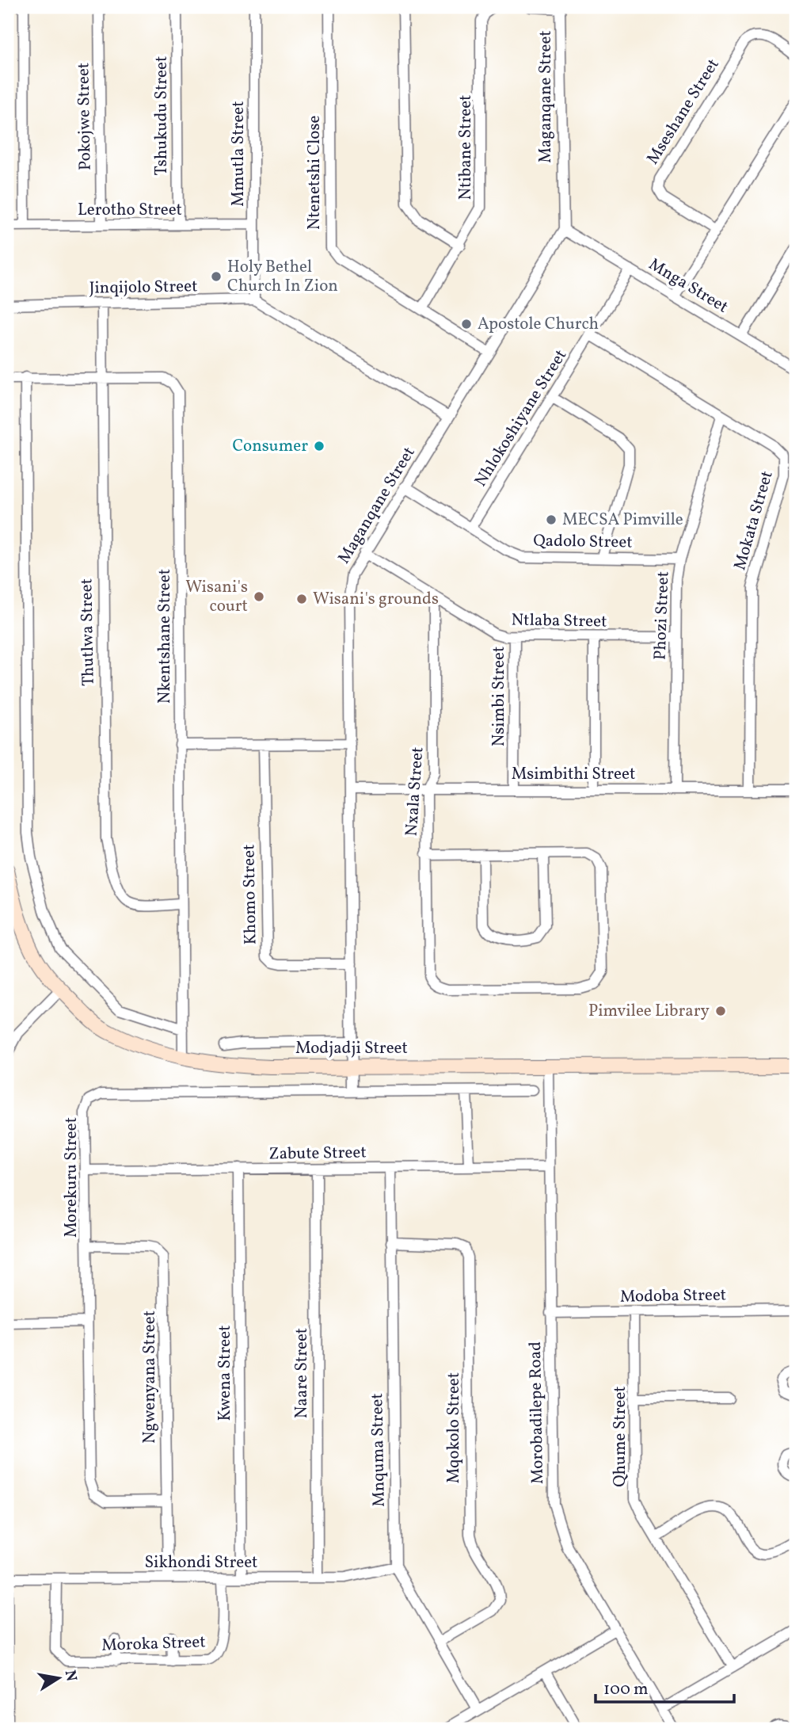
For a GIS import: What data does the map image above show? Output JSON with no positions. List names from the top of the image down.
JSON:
{
  "streets": {
    "street": [
      "Maganqane Street",
      "Mseshane Street",
      "Tshukudu Street",
      "Pokojwe Street",
      "Ntibane Street",
      "Mmutla Street",
      "Ntenetshi Close",
      "Lerotho Street",
      "Mnga Street",
      "Jinqijolo Street",
      "Nhlokoshiyane Street",
      "Mokata Street",
      "Qadolo Street",
      "Phozi Street",
      "Ntlaba Street",
      "Thutlwa Street",
      "Nkentshane Street",
      "Nsimbi Street",
      "Msimbithi Street",
      "Nxala Street",
      "Khomo Street",
      "Modjadji Street",
      "Zabute Street",
      "Morekuru Street",
      "Modoba Street",
      "Kwena Street",
      "Naare Street",
      "Ngwenyana Street",
      "Morobadilepe Road",
      "Mqokolo Street",
      "Qhume Street",
      "Mnquma Street",
      "Sikhondi Street",
      "Moroka Street"
    ]
  },
  "crossings": [
    ["Maganqane Street", "Ntenetshi Close"],
    ["Maganqane Street", "Mnga Street"],
    ["Maganqane Street", "Qadolo Street"],
    ["Maganqane Street", "Ntlaba Street"],
    ["Maganqane Street", "Msimbithi Street"],
    ["Maganqane Street", "Khomo Street"],
    ["Maganqane Street", "Modjadji Street"],
    ["Maganqane Street", "Morekuru Street"],
    ["Tshukudu Street", "Lerotho Street"],
    ["Pokojwe Street", "Lerotho Street"],
    ["Ntibane Street", "Ntenetshi Close"],
    ["Mmutla Street", "Lerotho Street"],
    ["Mmutla Street", "Jinqijolo Street"],
    ["Mnga Street", "Nhlokoshiyane Street"],
    ["Jinqijolo Street", "Thutlwa Street"],
    ["Nhlokoshiyane Street", "Mokata Street"],
    ["Nhlokoshiyane Street", "Qadolo Street"],
    ["Mokata Street", "Phozi Street"],
    ["Mokata Street", "Msimbithi Street"],
    ["Qadolo Street", "Phozi Street"],
    ["Phozi Street", "Ntlaba Street"],
    ["Phozi Street", "Msimbithi Street"],
    ["Ntlaba Street", "Nsimbi Street"],
    ["Ntlaba Street", "Nxala Street"],
    ["Thutlwa Street", "Nkentshane Street"],
    ["Nkentshane Street", "Modjadji Street"],
    ["Nsimbi Street", "Msimbithi Street"],
    ["Msimbithi Street", "Nxala Street"],
    ["Modjadji Street", "Morobadilepe Road"],
    ["Zabute Street", "Morekuru Street"],
    ["Zabute Street", "Kwena Street"],
    ["Zabute Street", "Naare Street"],
    ["Zabute Street", "Morobadilepe Road"],
    ["Zabute Street", "Mnquma Street"],
    ["Morekuru Street", "Ngwenyana Street"],
    ["Modoba Street", "Morobadilepe Road"],
    ["Modoba Street", "Qhume Street"],
    ["Kwena Street", "Sikhondi Street"],
    ["Naare Street", "Sikhondi Street"],
    ["Ngwenyana Street", "Sikhondi Street"],
    ["Mqokolo Street", "Mnquma Street"],
    ["Mnquma Street", "Sikhondi Street"],
    ["Sikhondi Street", "Moroka Street"]
  ],
  "places": [
    "Holy Bethel Church In Zion",
    "Apostole Church",
    "Consumer",
    "MECSA Pimville",
    "Wisani's court",
    "Wisani's grounds",
    "Pimvilee Library"
  ],
  "scale_bar": "100 m",
  "north": "right"
}
